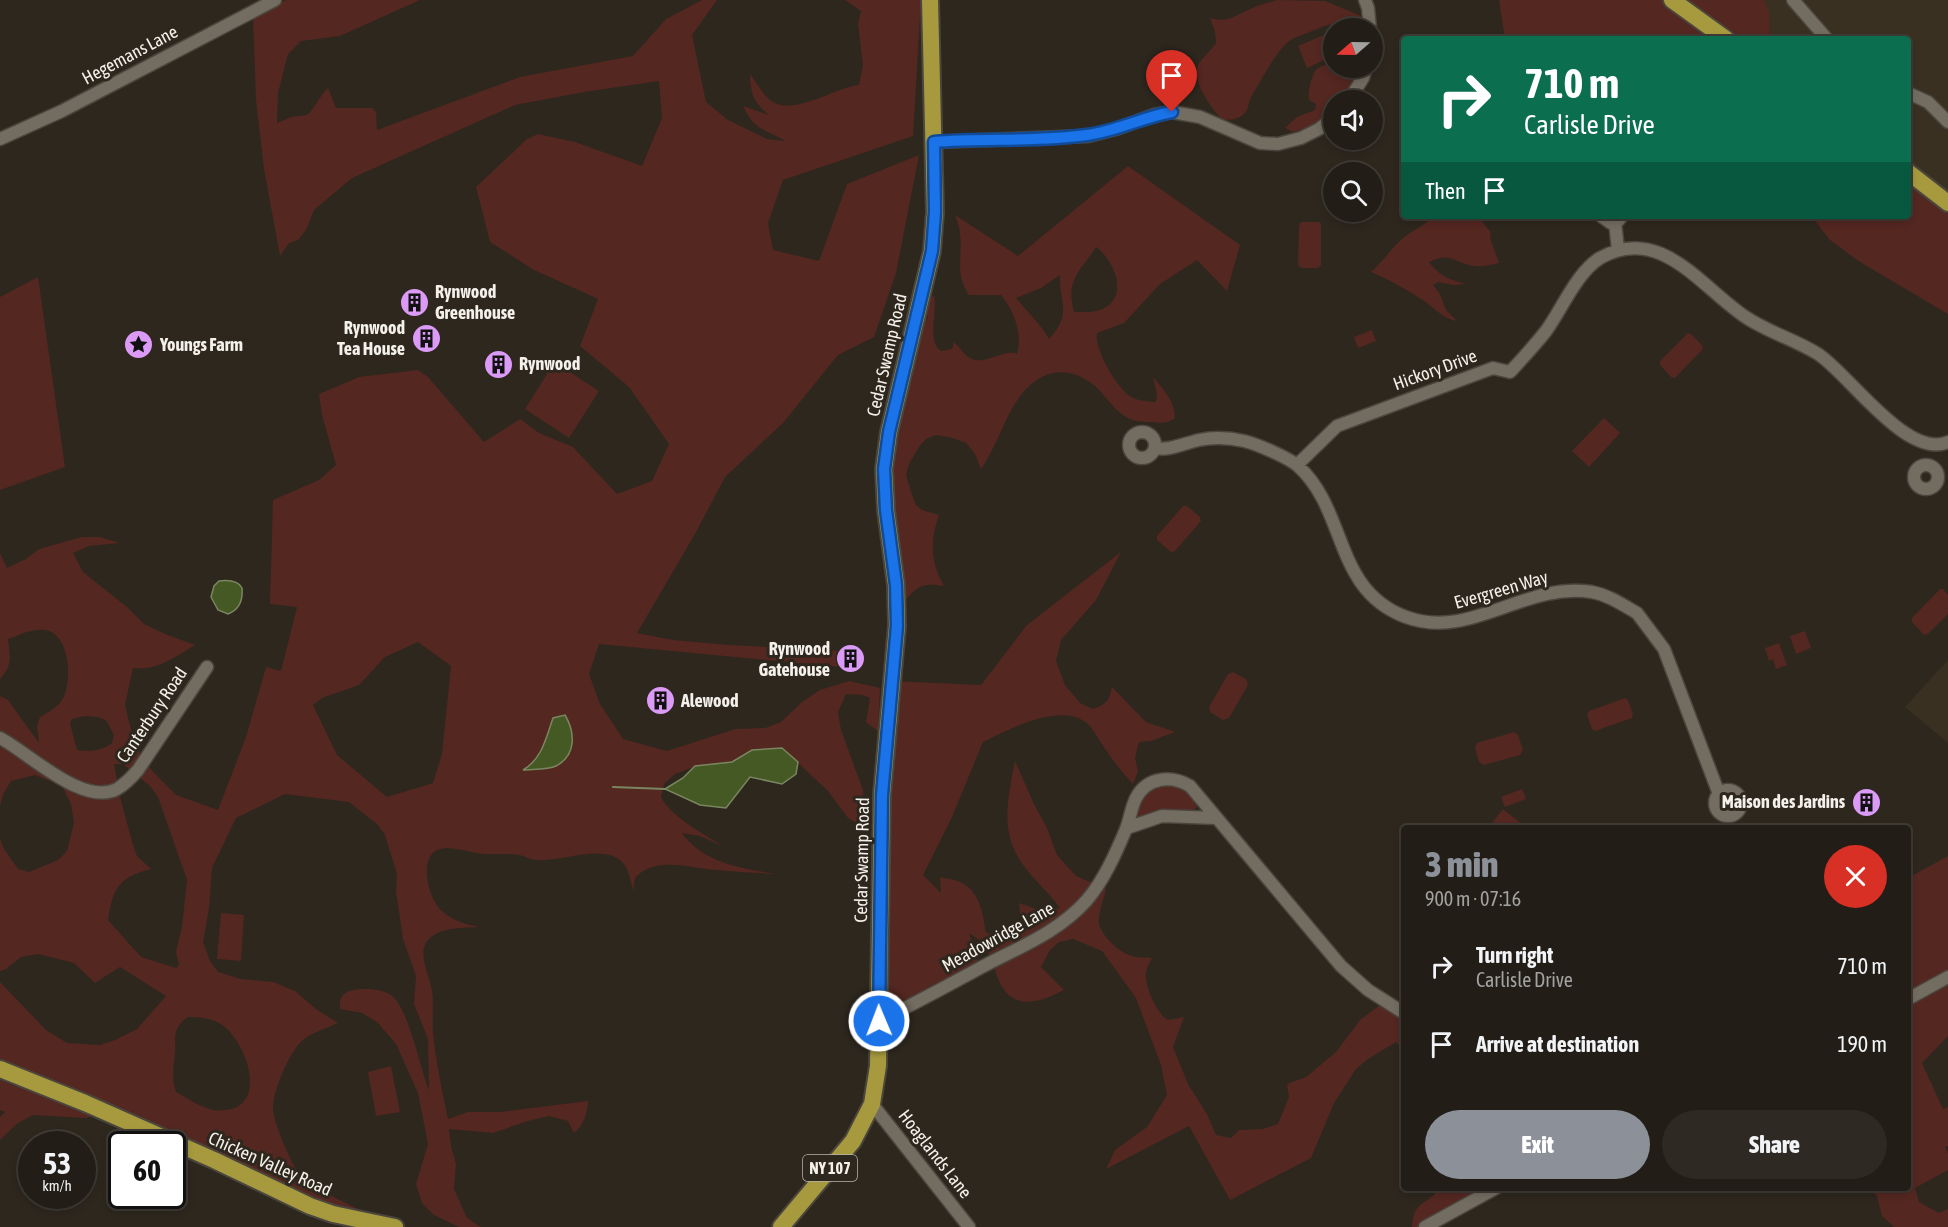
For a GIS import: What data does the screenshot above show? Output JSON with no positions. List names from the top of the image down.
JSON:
{
  "streets": {
    "main road": ["Cedar Swamp Road", "Chicken Valley Road", "NY 107"],
    "street": [
      "Hegemans Lane",
      "Hickory Drive",
      "Evergreen Way",
      "Canterbury Road",
      "Meadowridge Lane",
      "Hoaglands Lane"
    ]
  },
  "crossings": [
    ["Cedar Swamp Road", "Meadowridge Lane"],
    ["Cedar Swamp Road", "Hoaglands Lane"],
    ["Hickory Drive", "Evergreen Way"]
  ],
  "places": {
    "building": [
      "Rynwood Greenhouse",
      "Rynwood Tea House",
      "Rynwood",
      "Rynwood Gatehouse",
      "Alewood",
      "Maison des Jardins"
    ],
    "place": ["Youngs Farm"]
  },
  "north": "left",
  "page": {
    "turn": ["710 m", "Carlisle Drive"],
    "then": "Then",
    "heading": ["3 min", "900 m · 07:16"],
    "list": [
      {
        "name": "Turn right",
        "note": "Carlisle Drive",
        "value": "710 m"
      },
      {
        "name": "Arrive at destination",
        "value": "190 m"
      }
    ],
    "buttons": ["Exit", "Share"],
    "speed": "53 km/h",
    "limit": "60"
  }
}
